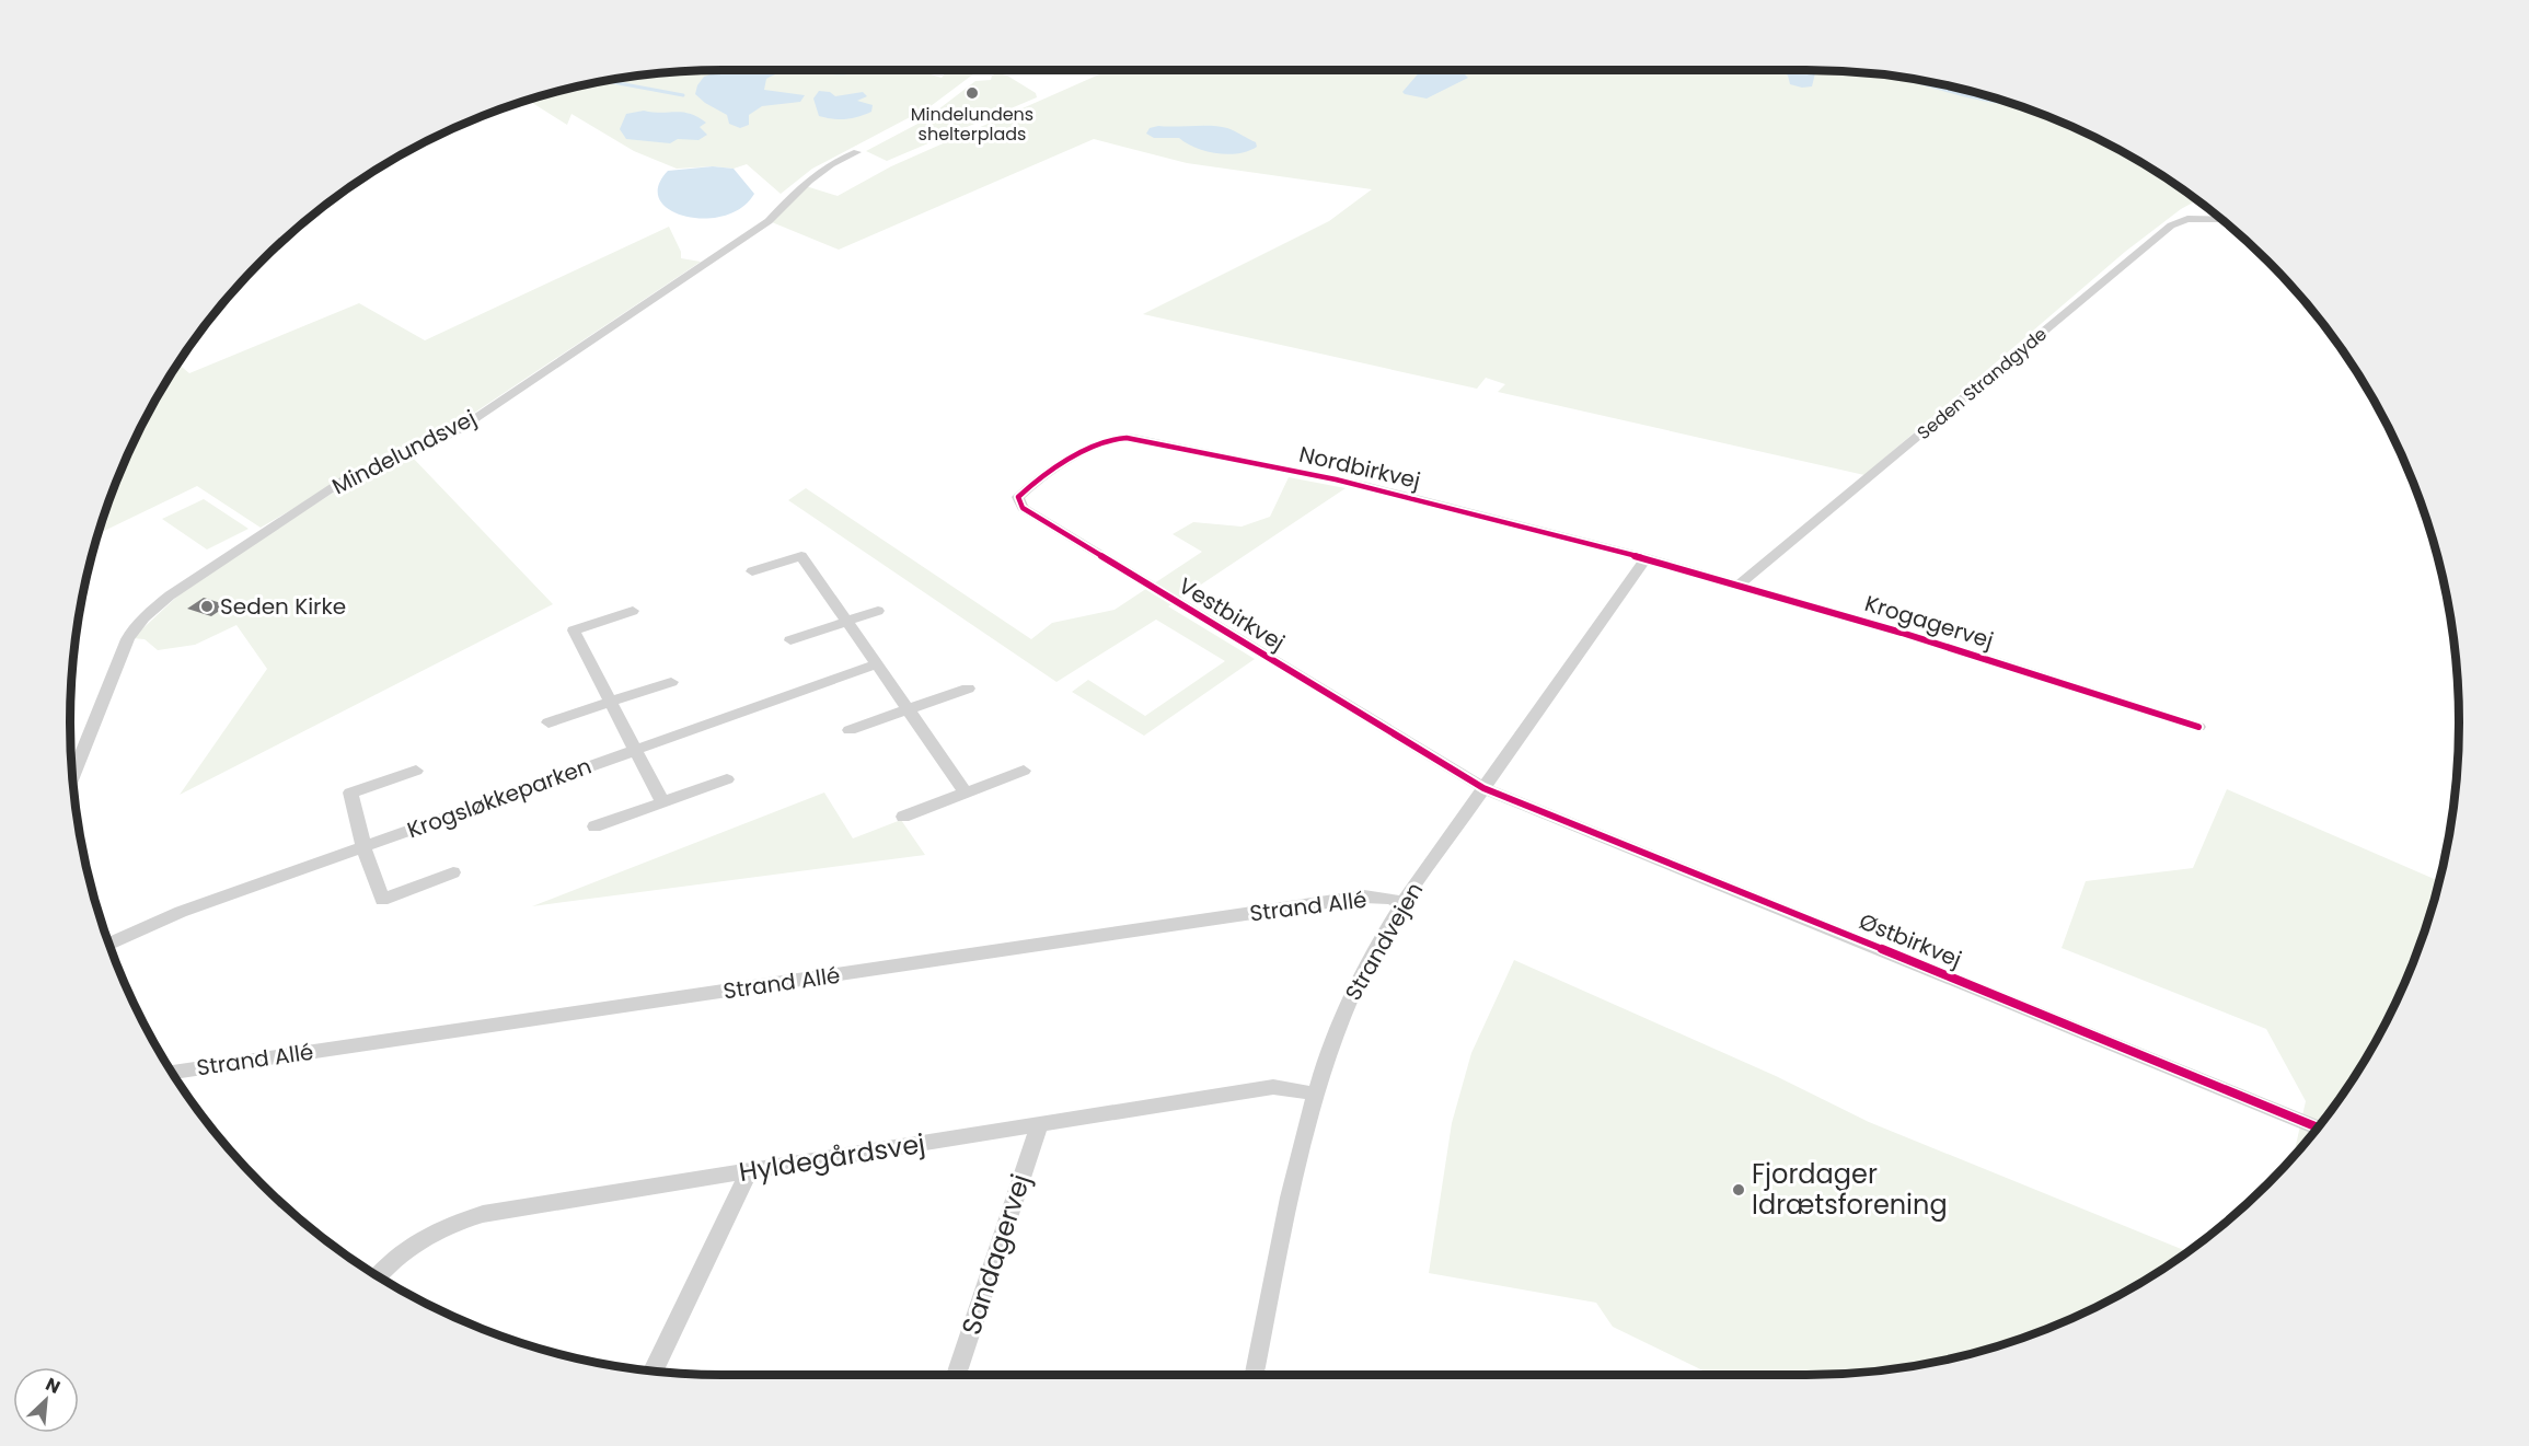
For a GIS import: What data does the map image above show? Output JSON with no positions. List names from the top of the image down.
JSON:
{
  "streets": {
    "street": [
      "Seden Strandgyde",
      "Mindelundsvej",
      "Nordbirkvej",
      "Vestbirkvej",
      "Krogagervej",
      "Krogsløkkeparken",
      "Strand Allé",
      "Østbirkvej",
      "Strandvejen",
      "Hyldegårdsvej",
      "Sandagervej"
    ]
  },
  "crossings": [
    ["Seden Strandgyde", "Krogagervej"],
    ["Nordbirkvej", "Vestbirkvej"],
    ["Nordbirkvej", "Krogagervej"],
    ["Nordbirkvej", "Strandvejen"],
    ["Vestbirkvej", "Østbirkvej"],
    ["Vestbirkvej", "Strandvejen"],
    ["Krogagervej", "Strandvejen"],
    ["Strand Allé", "Strandvejen"],
    ["Østbirkvej", "Strandvejen"],
    ["Strandvejen", "Hyldegårdsvej"],
    ["Hyldegårdsvej", "Sandagervej"]
  ],
  "places": ["Mindelundens shelterplads", "Seden Kirke", "Fjordager Idrætsforening"],
  "north": "top right"
}
